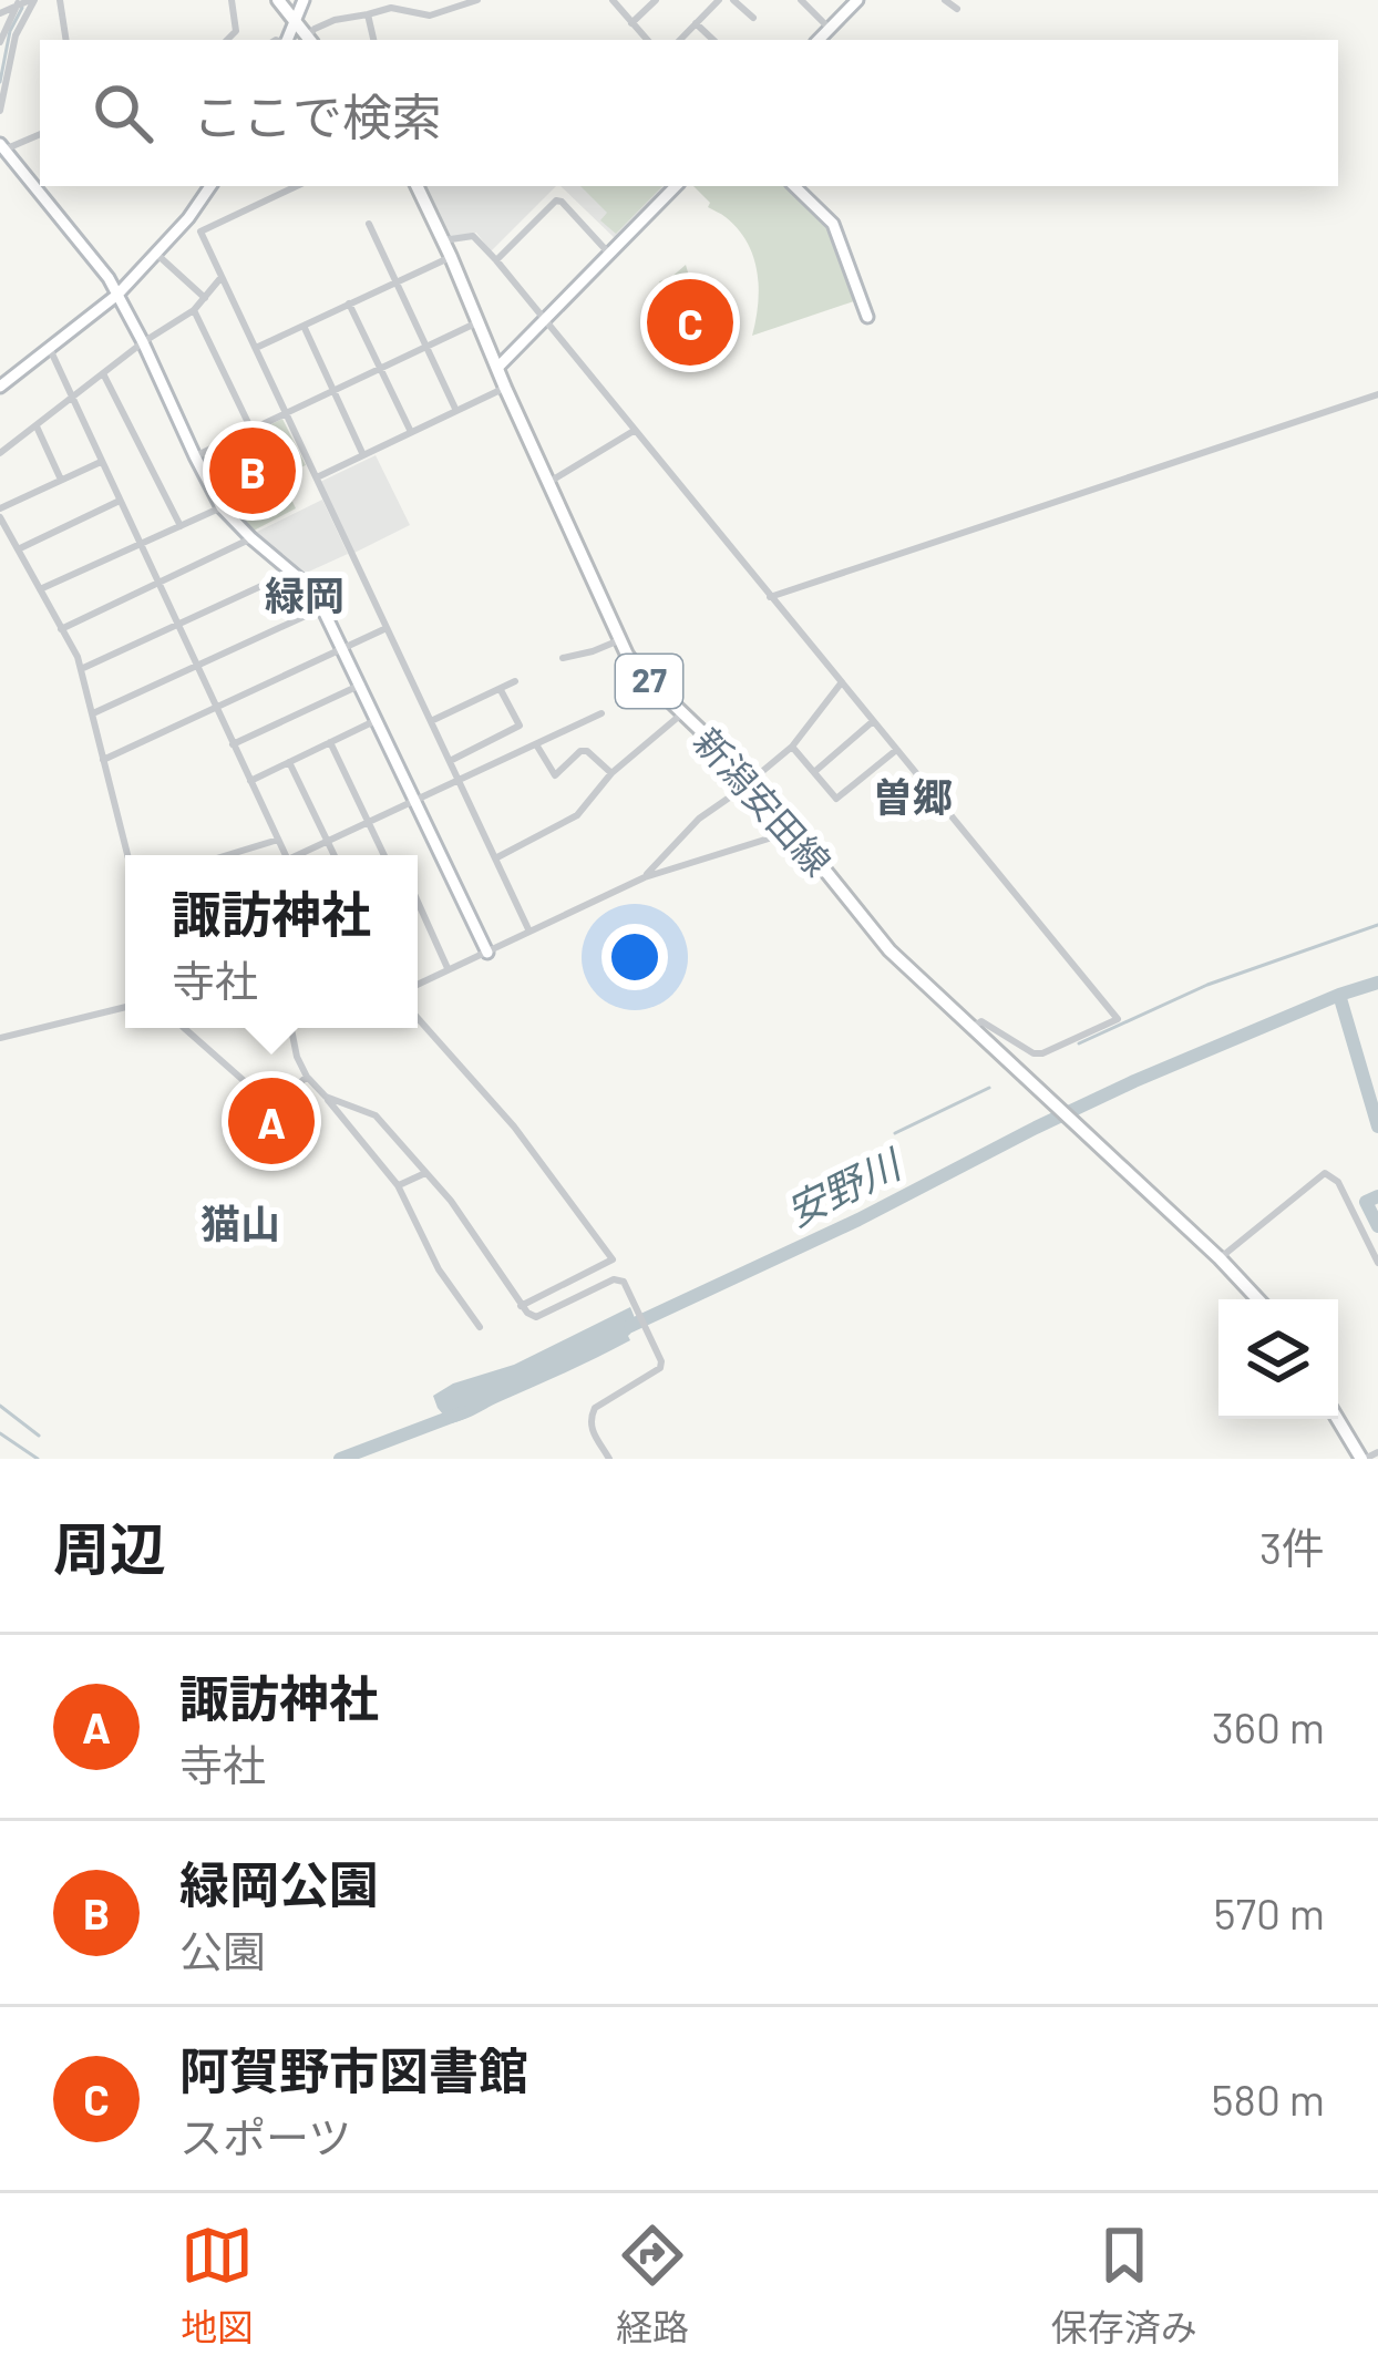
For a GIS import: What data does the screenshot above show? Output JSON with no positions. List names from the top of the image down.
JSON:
{
  "streets": {
    "main road": ["27", "新潟安田線"]
  },
  "districts": ["緑岡", "曽郷", "猫山"],
  "water": ["安野川"],
  "page": {
    "search": "ここで検索",
    "pins": ["C", "B", "A"],
    "popup": ["諏訪神社", "寺社"],
    "heading": ["周辺", "3件"],
    "list": [
      {
        "mark": "A",
        "name": "諏訪神社",
        "note": "寺社",
        "value": "360 m"
      },
      {
        "mark": "B",
        "name": "緑岡公園",
        "note": "公園",
        "value": "570 m"
      },
      {
        "mark": "C",
        "name": "阿賀野市図書館",
        "note": "スポーツ",
        "value": "580 m"
      }
    ],
    "nav": ["地図", "経路", "保存済み"]
  }
}
